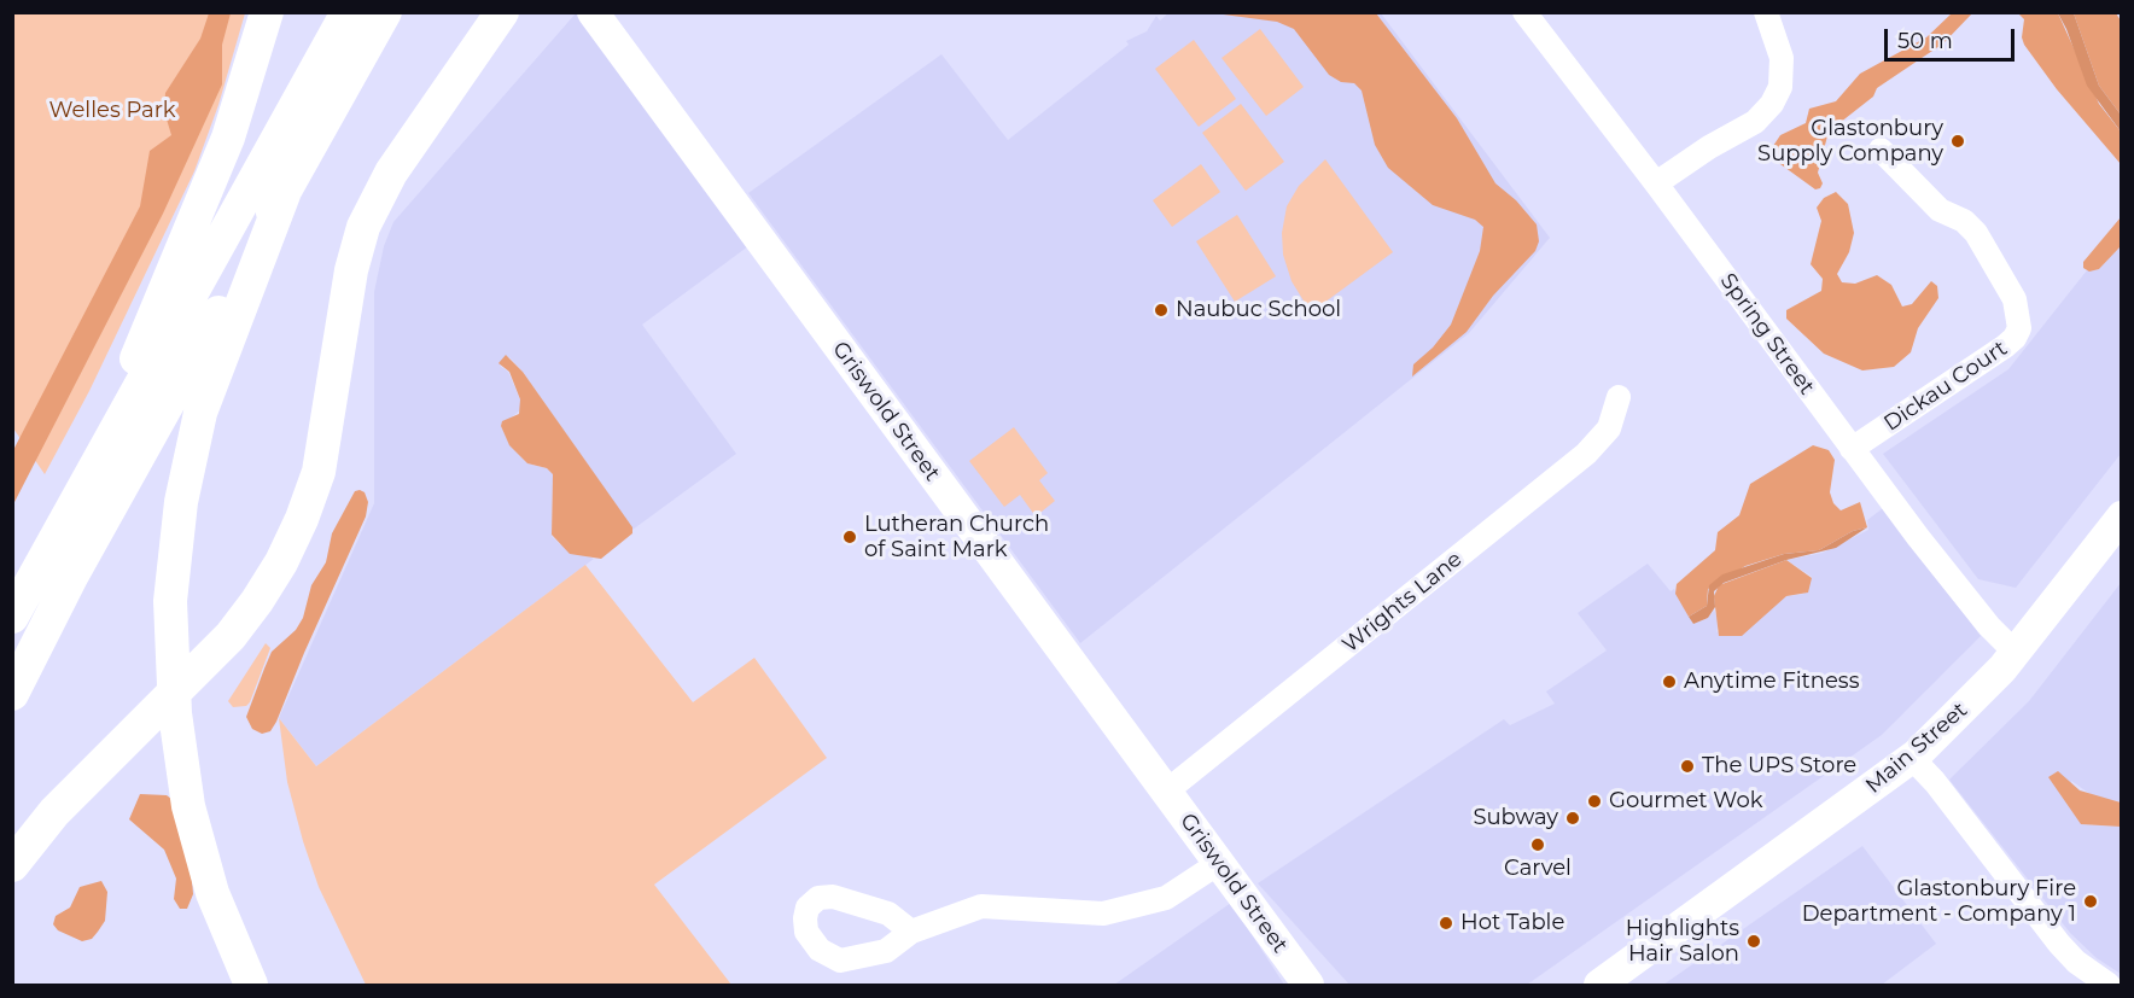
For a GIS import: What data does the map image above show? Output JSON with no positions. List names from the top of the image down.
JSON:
{
  "streets": {
    "main road": ["Griswold Street", "Main Street"],
    "street": ["Spring Street", "Dickau Court", "Wrights Lane"]
  },
  "crossings": [
    ["Spring Street", "Dickau Court"],
    ["Spring Street", "Main Street"],
    ["Griswold Street", "Wrights Lane"]
  ],
  "parks": ["Welles Park"],
  "places": [
    "Glastonbury Supply Company",
    "Naubuc School",
    "Lutheran Church of Saint Mark",
    "Anytime Fitness",
    "The UPS Store",
    "Gourmet Wok",
    "Subway",
    "Carvel",
    "Glastonbury Fire Department - Company 1",
    "Hot Table",
    "Highlights Hair Salon"
  ],
  "scale_bar": "50 m"
}
